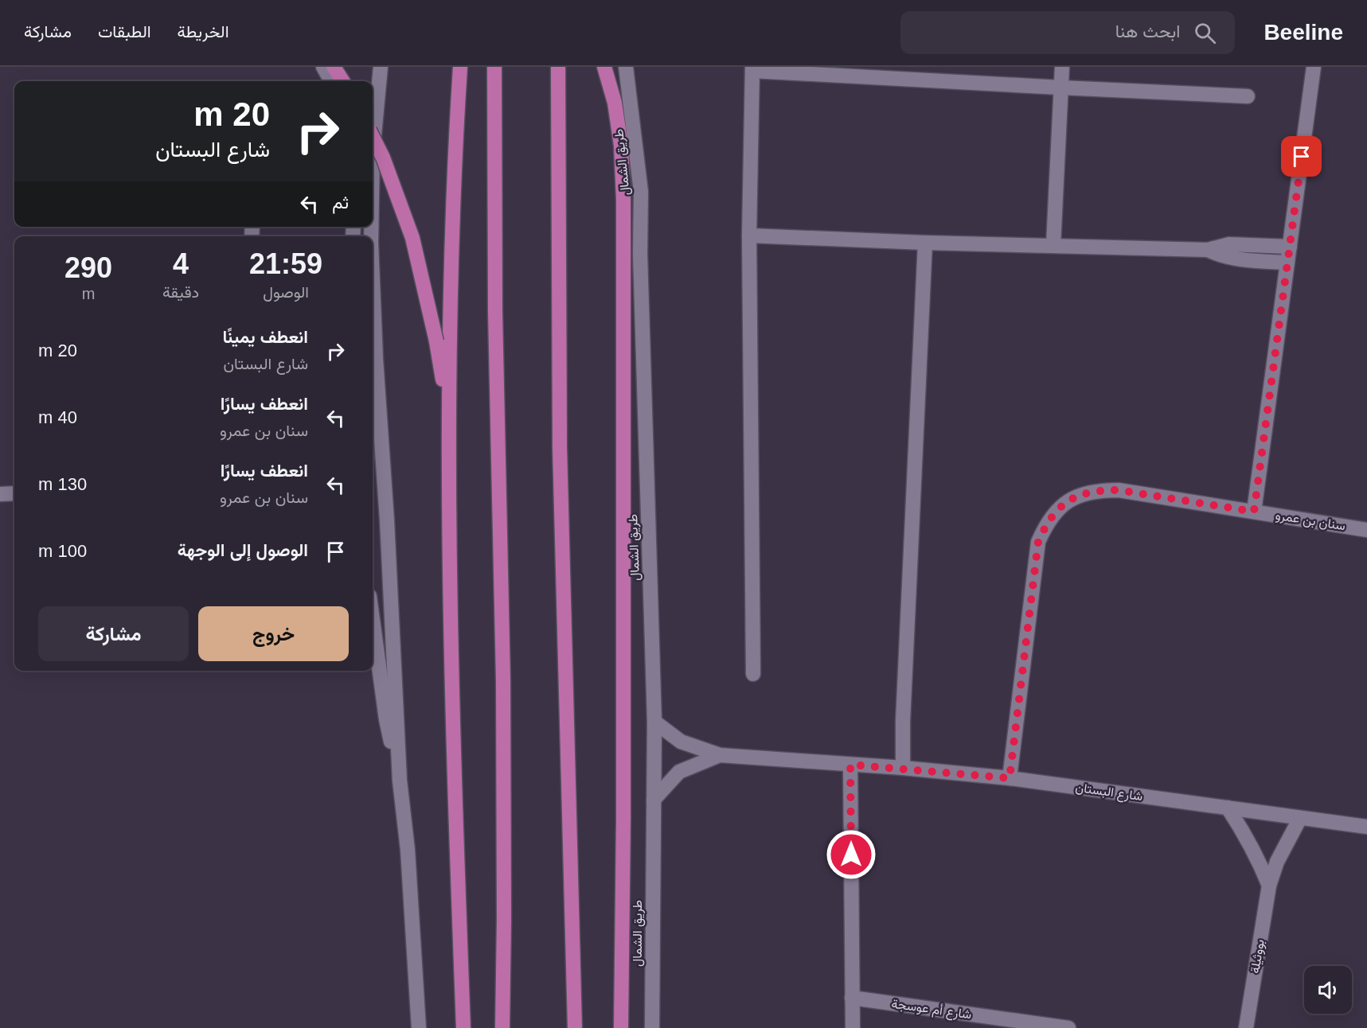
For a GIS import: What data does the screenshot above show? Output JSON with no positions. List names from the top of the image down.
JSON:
{
  "streets": {
    "street": [
      "طريق الشمال",
      "سنان بن عمرو",
      "شارع البستان",
      "بووثيلة",
      "شارع أم عوسجة"
    ]
  },
  "crossings": [
    ["طريق الشمال", "شارع البستان"],
    ["سنان بن عمرو", "شارع البستان"],
    ["شارع البستان", "بووثيلة"]
  ],
  "page": {
    "header": "Beeline",
    "search": "ابحث هنا",
    "nav": ["الخريطة", "الطبقات", "مشاركة"],
    "turn": ["20 m", "شارع البستان"],
    "then": "ثم",
    "eta": [
      "21:59",
      "الوصول",
      "4",
      "دقيقة",
      "290",
      "m"
    ],
    "list": [
      {
        "name": "انعطف يمينًا",
        "note": "شارع البستان",
        "value": "20 m"
      },
      {
        "name": "انعطف يسارًا",
        "note": "سنان بن عمرو",
        "value": "40 m"
      },
      {
        "name": "انعطف يسارًا",
        "note": "سنان بن عمرو",
        "value": "130 m"
      },
      {
        "name": "الوصول إلى الوجهة",
        "value": "100 m"
      }
    ],
    "buttons": ["خروج", "مشاركة"]
  }
}
